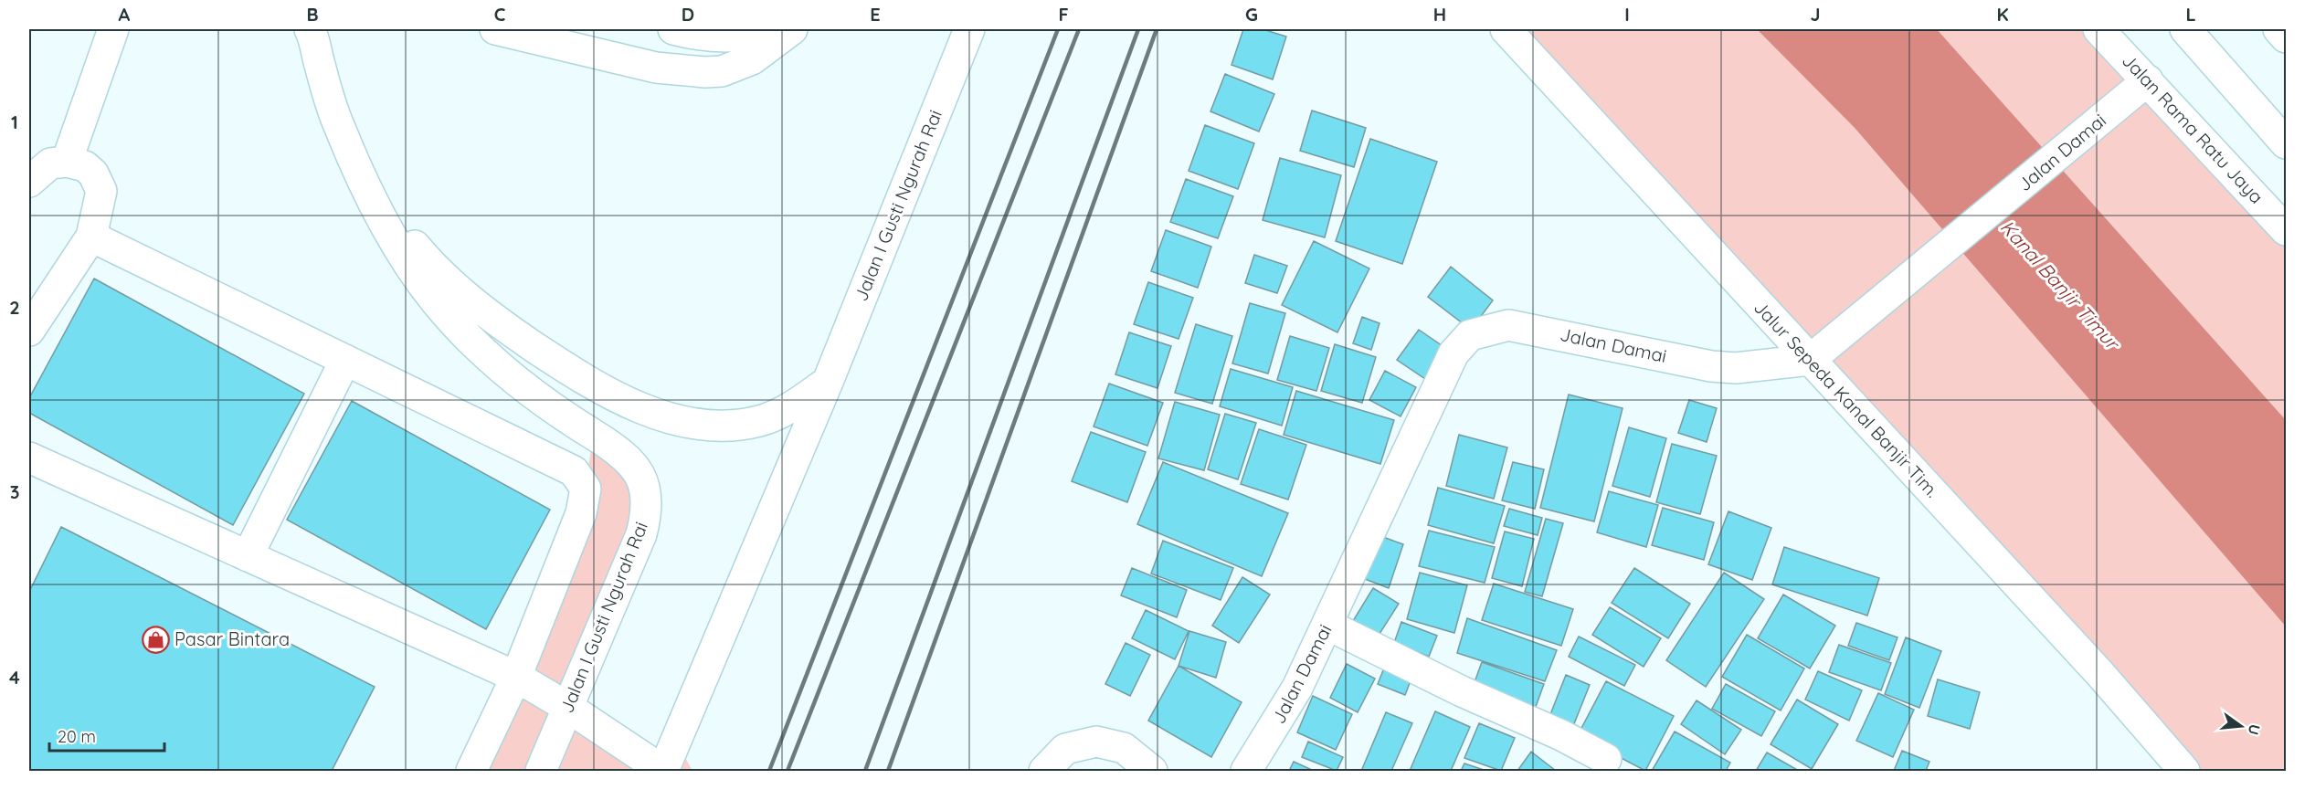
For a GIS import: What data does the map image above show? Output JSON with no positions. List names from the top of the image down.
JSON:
{
  "streets": {
    "street": [
      "Jalan Rama Ratu Jaya",
      "Jalan Damai",
      "Jalan I Gusti Ngurah Rai",
      "Jalur Sepeda Kanal Banjir Tim."
    ]
  },
  "crossings": [
    ["Jalan Rama Ratu Jaya", "Jalan Damai"],
    ["Jalan Damai", "Jalur Sepeda Kanal Banjir Tim."]
  ],
  "water": ["Kanal Banjir Timur"],
  "places": {
    "shop": ["Pasar Bintara"]
  },
  "scale_bar": "20 m",
  "north": "right",
  "grid": {
    "columns": [
      "A",
      "B",
      "C",
      "D",
      "E",
      "F",
      "G",
      "H",
      "I",
      "J",
      "K",
      "L"
    ],
    "rows": [
      "1",
      "2",
      "3",
      "4"
    ]
  }
}
